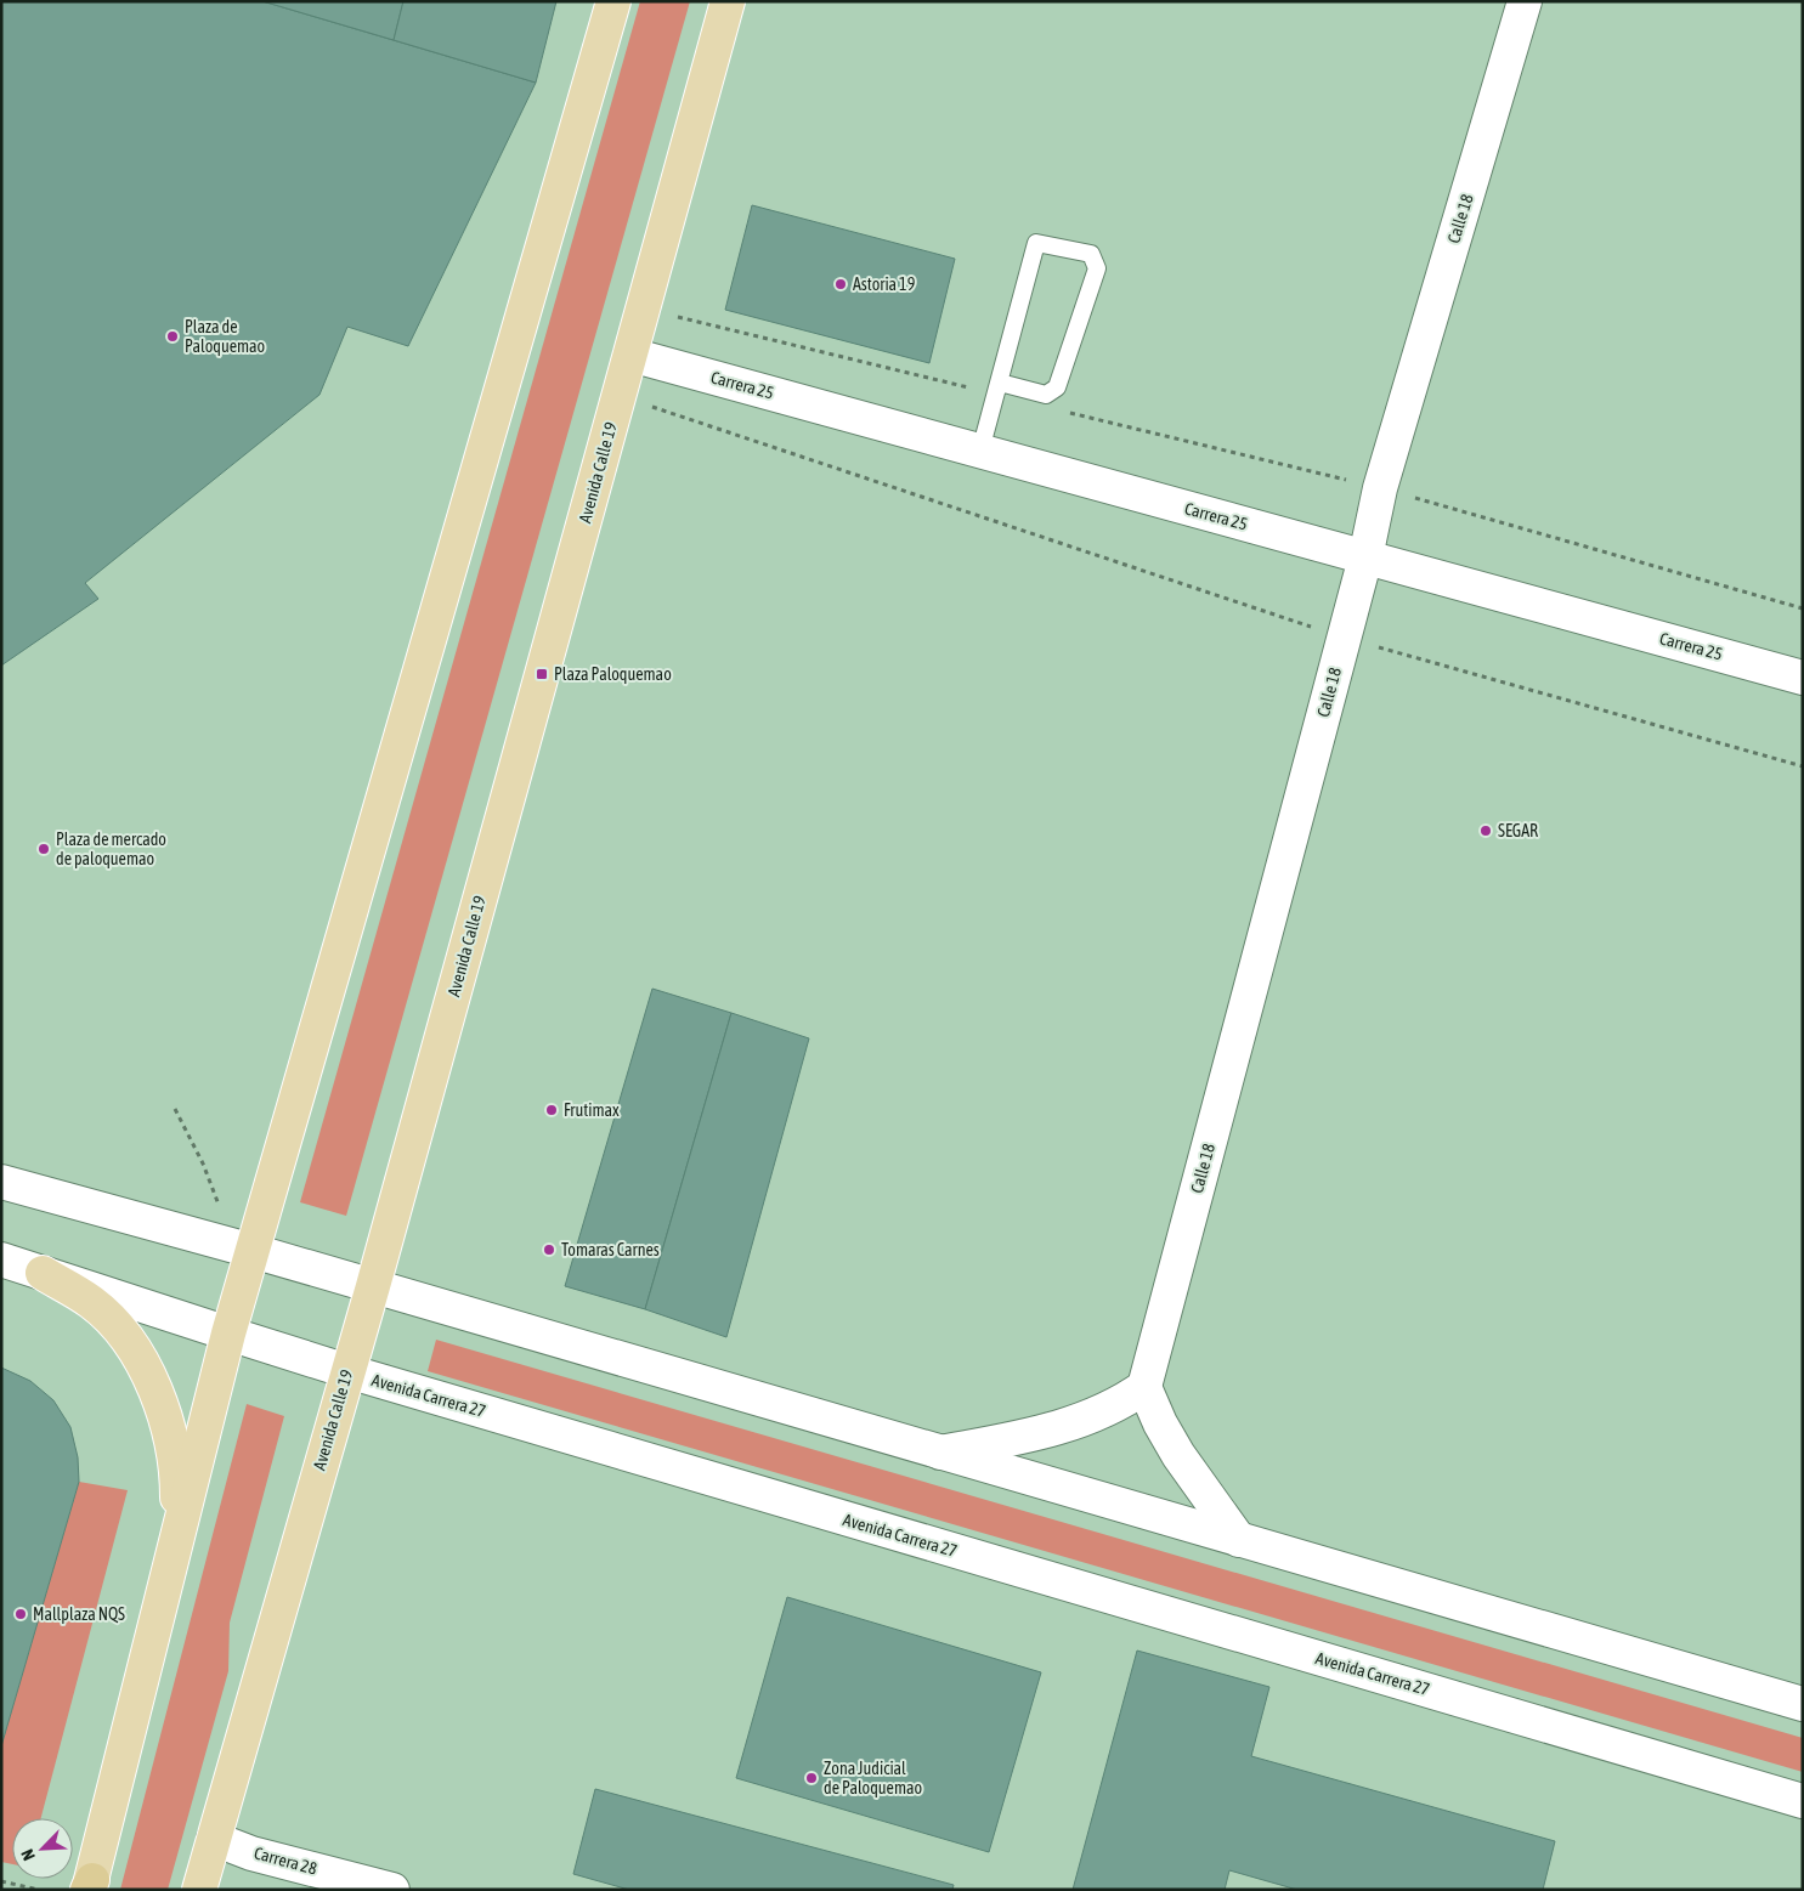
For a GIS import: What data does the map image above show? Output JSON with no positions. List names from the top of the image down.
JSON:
{
  "streets": {
    "main road": ["Avenida Calle 19"],
    "street": [
      "Calle 18",
      "Carrera 25",
      "Avenida Carrera 27",
      "Carrera 28"
    ]
  },
  "crossings": [
    ["Calle 18", "Carrera 25"],
    ["Carrera 25", "Avenida Calle 19"],
    ["Avenida Calle 19", "Avenida Carrera 27"],
    ["Avenida Calle 19", "Carrera 28"]
  ],
  "places": {
    "other": [
      "Astoria 19",
      "Plaza de Paloquemao",
      "SEGAR",
      "Plaza de mercado de paloquemao",
      "Frutimax",
      "Tomaras Carnes",
      "Mallplaza NQS",
      "Zona Judicial de Paloquemao"
    ],
    "transit": ["Plaza Paloquemao"]
  },
  "north": "bottom left"
}
